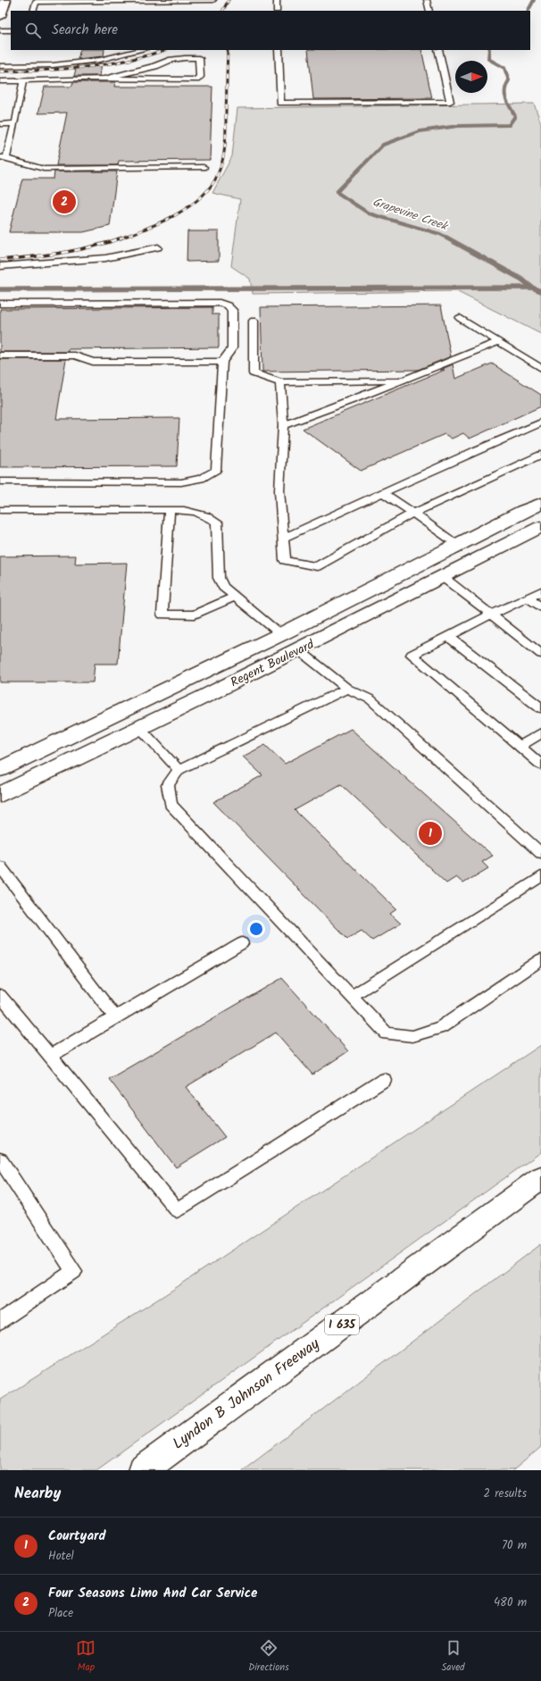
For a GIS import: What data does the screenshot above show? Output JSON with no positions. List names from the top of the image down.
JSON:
{
  "streets": {
    "main road": ["Regent Boulevard", "I 635", "Lyndon B Johnson Freeway"]
  },
  "water": ["Grapevine Creek"],
  "north": "right",
  "page": {
    "search": "Search here",
    "pins": ["2", "1"],
    "heading": ["Nearby", "2 results"],
    "list": [
      {
        "mark": "1",
        "name": "Courtyard",
        "note": "Hotel",
        "value": "70 m"
      },
      {
        "mark": "2",
        "name": "Four Seasons Limo And Car Service",
        "note": "Place",
        "value": "480 m"
      }
    ],
    "nav": ["Map", "Directions", "Saved"]
  }
}
